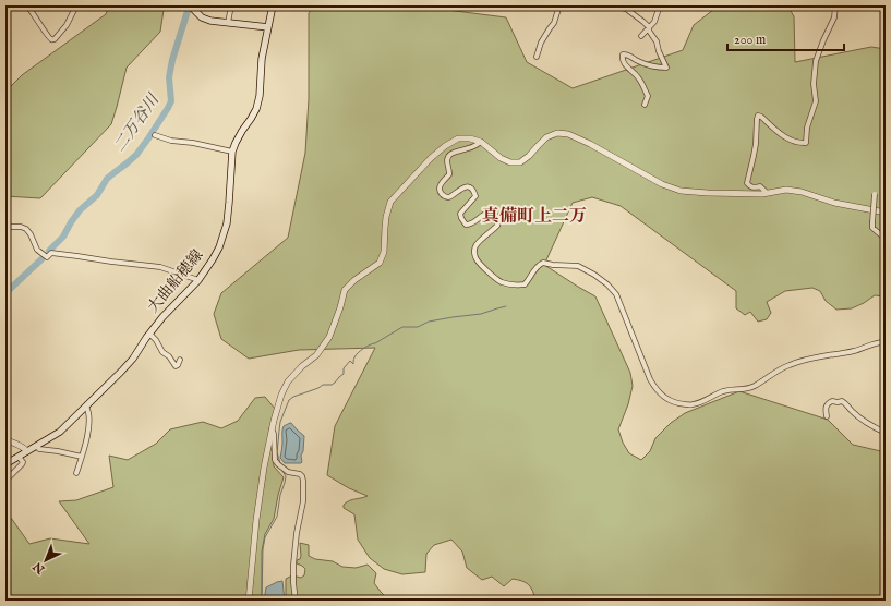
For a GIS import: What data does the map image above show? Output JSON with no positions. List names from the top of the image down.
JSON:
{
  "streets": {
    "main road": ["大曲船穂線"]
  },
  "districts": ["真備町上二万"],
  "water": ["二万谷川"],
  "scale_bar": "200 m",
  "north": "bottom left"
}
